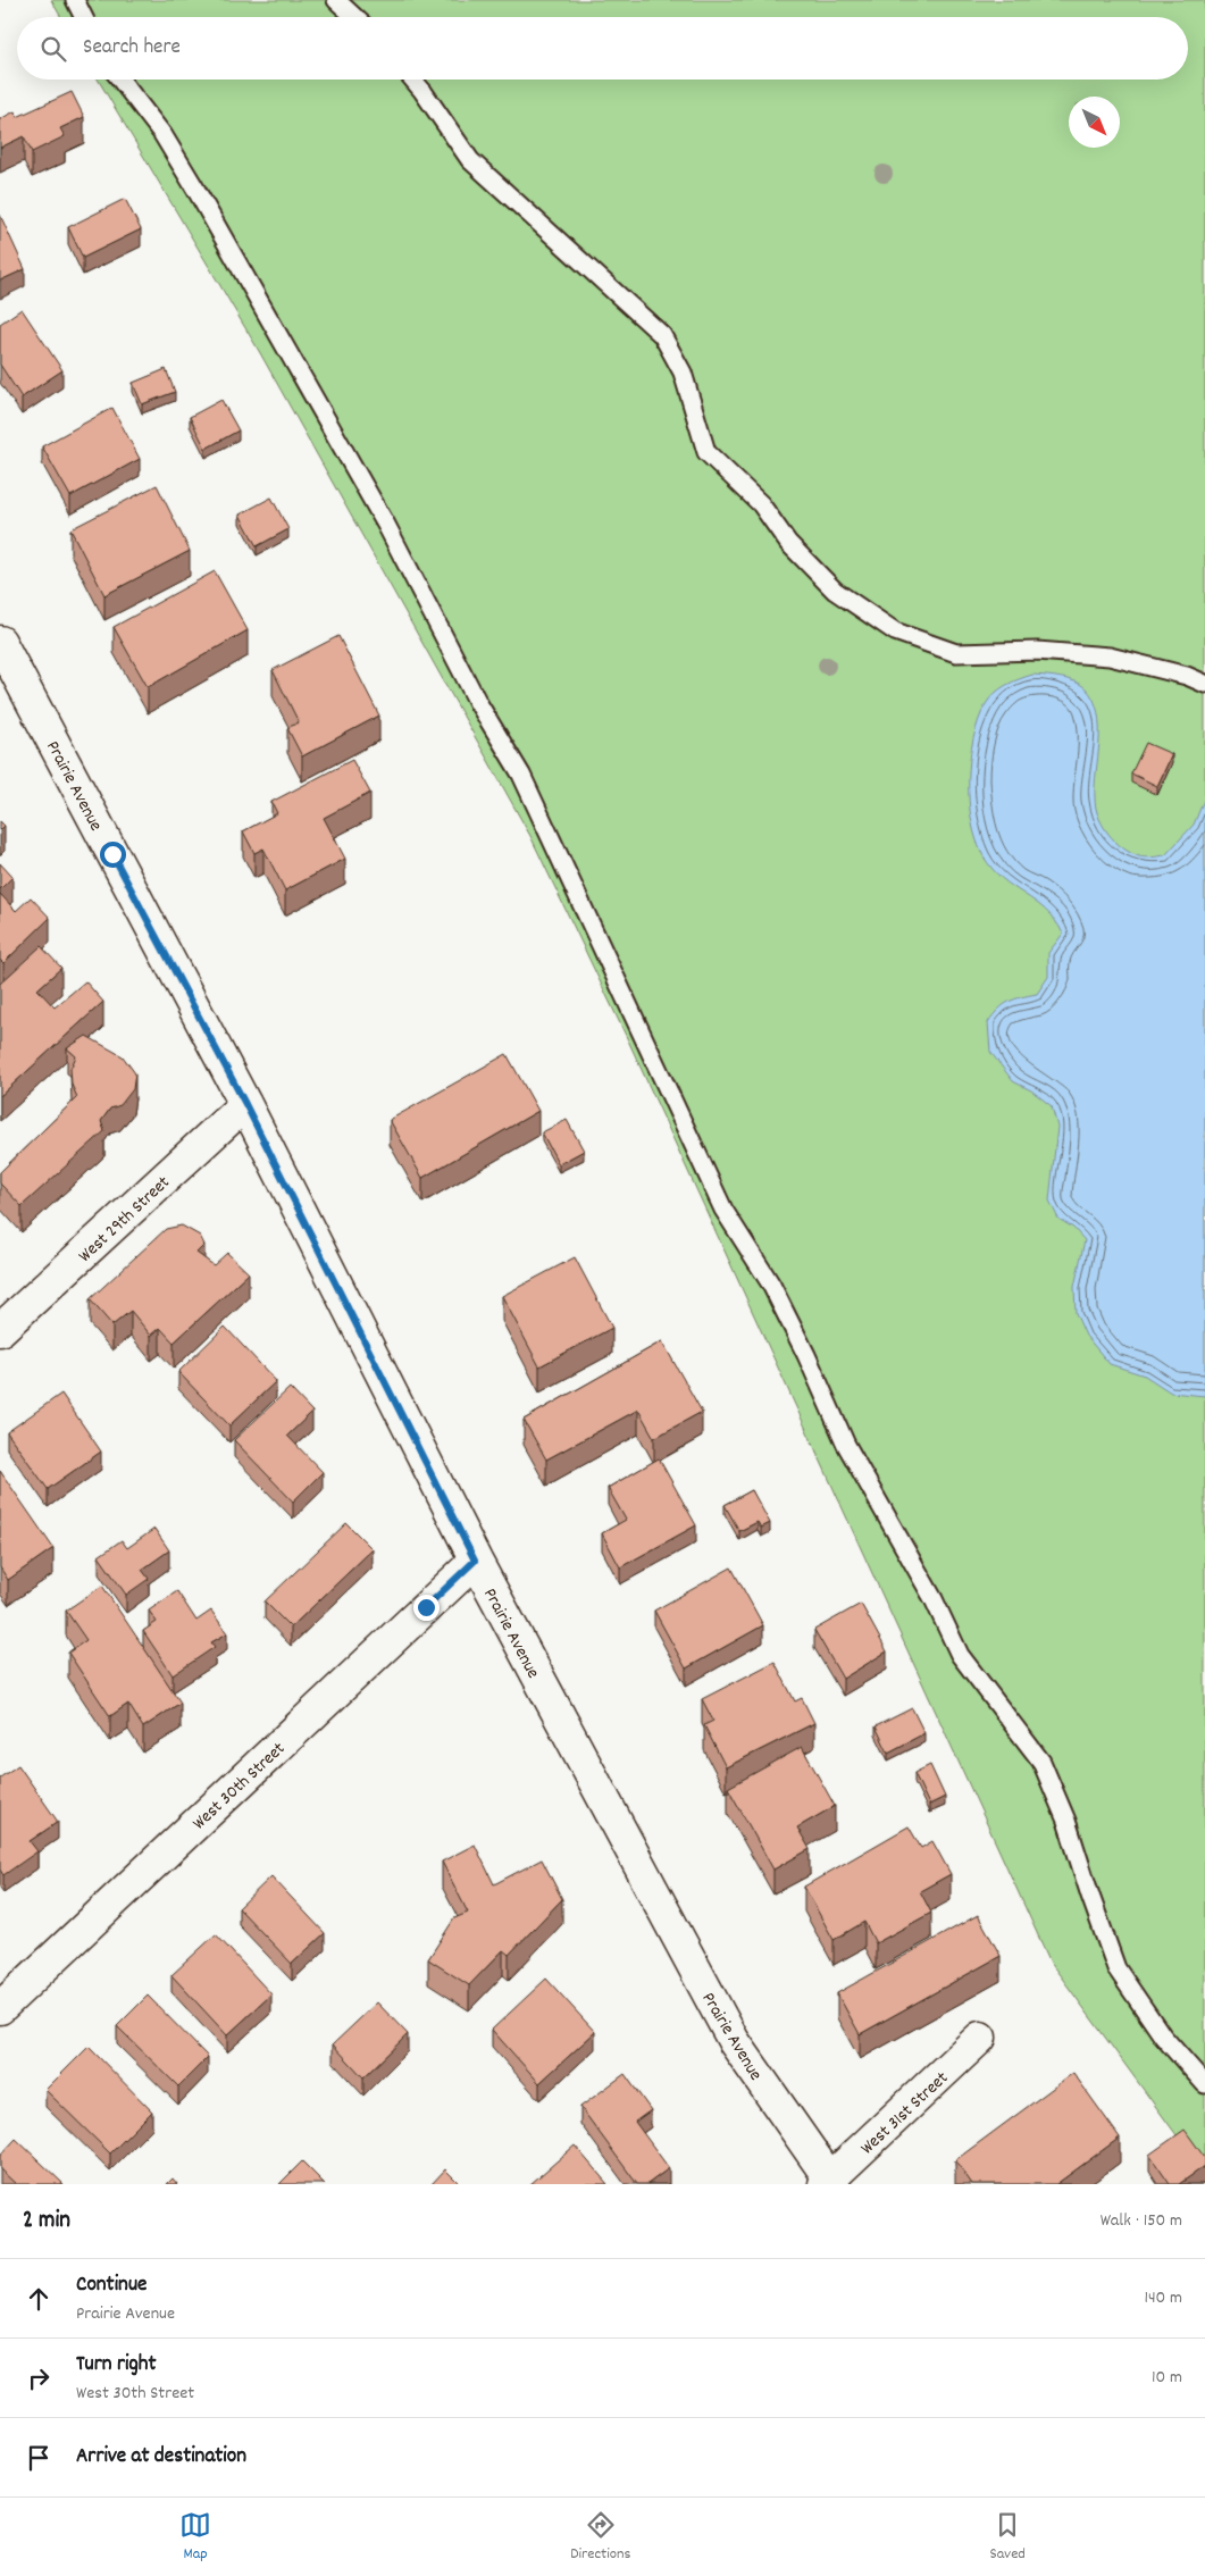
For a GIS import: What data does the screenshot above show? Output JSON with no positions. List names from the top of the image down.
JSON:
{
  "streets": {
    "street": [
      "Prairie Avenue",
      "West 29th Street",
      "West 30th Street",
      "West 31st Street"
    ]
  },
  "crossings": [
    ["Prairie Avenue", "West 29th Street"],
    ["Prairie Avenue", "West 30th Street"],
    ["Prairie Avenue", "West 31st Street"]
  ],
  "north": "bottom right",
  "page": {
    "search": "Search here",
    "heading": ["2 min", "Walk · 150 m"],
    "list": [
      ["Continue", "Prairie Avenue", "140 m"],
      ["Turn right", "West 30th Street", "10 m"],
      "Arrive at destination"
    ],
    "nav": ["Map", "Directions", "Saved"]
  }
}
